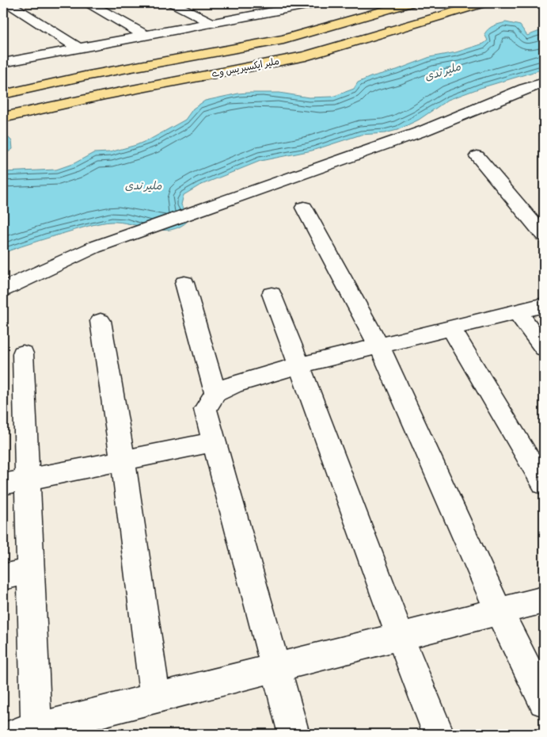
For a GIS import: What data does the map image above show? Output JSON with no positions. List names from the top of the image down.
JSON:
{
  "streets": {
    "highway": ["ملیر ایکسپریس وے"]
  },
  "water": ["ملیر ندی"]
}
